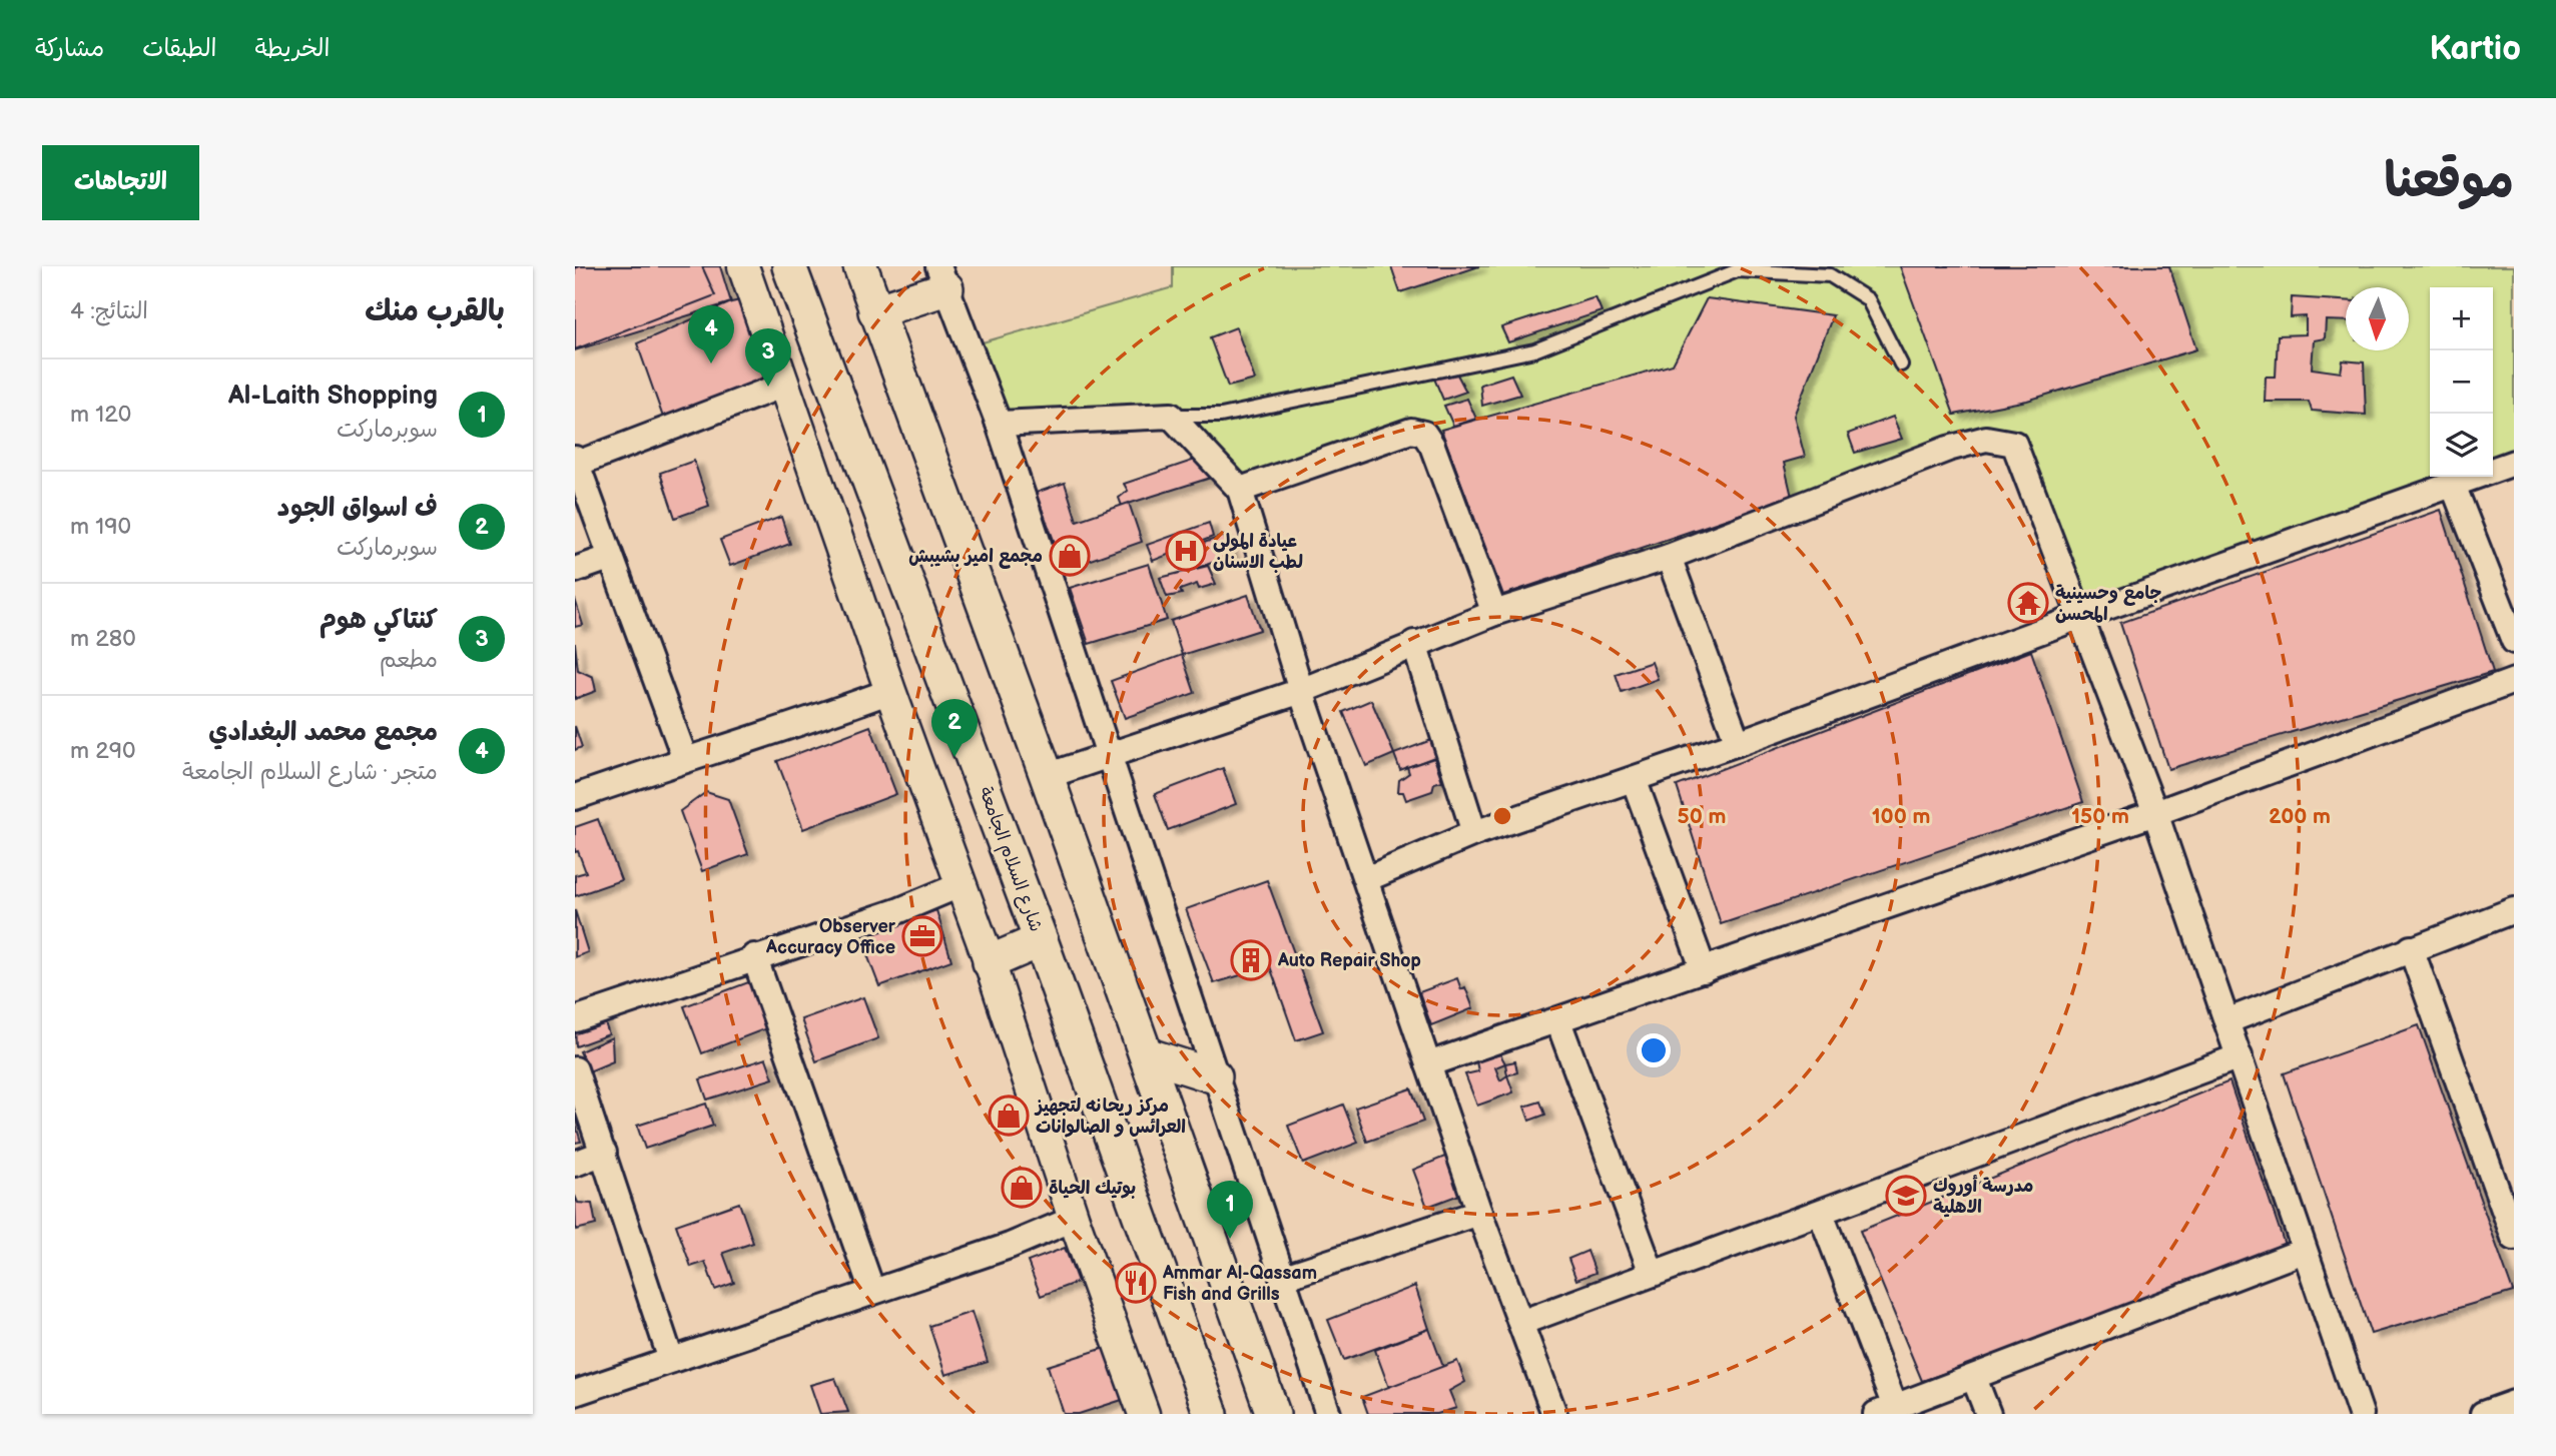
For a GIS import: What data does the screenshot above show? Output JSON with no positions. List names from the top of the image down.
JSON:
{
  "streets": {
    "main road": ["شارع السلام الجامعة"]
  },
  "places": {
    "hospital": ["عيادة المولى لطب الاسنان"],
    "shop": ["مجمع امير بشيبش", "مركز ريحانه لتجهيز العرائس و الصالوانات", "بوتيك الحياة"],
    "temple": ["جامع وحسينية المحسن"],
    "office": ["Observer Accuracy Office"],
    "building": ["Auto Repair Shop"],
    "school or university": ["مدرسة أوروك الاهلية"],
    "restaurant": ["Ammar Al-Qassam Fish and Grills"]
  },
  "north": "bottom",
  "page": {
    "header": "Kartio",
    "nav": ["الخريطة", "الطبقات", "مشاركة"],
    "title": "موقعنا",
    "buttons": "الاتجاهات",
    "heading": ["بالقرب منك", "النتائج: 4"],
    "map_buttons": ["+", "−"],
    "pins": [
      "4",
      "3",
      "2",
      "1"
    ],
    "list": [
      {
        "mark": "1",
        "name": "Al-Laith Shopping",
        "note": "سوبرماركت",
        "value": "120 m"
      },
      {
        "mark": "2",
        "name": "ف اسواق الجود",
        "note": "سوبرماركت",
        "value": "190 m"
      },
      {
        "mark": "3",
        "name": "كنتاكي هوم",
        "note": "مطعم",
        "value": "280 m"
      },
      {
        "mark": "4",
        "name": "مجمع محمد البغدادي",
        "note": "متجر · شارع السلام الجامعة",
        "value": "290 m"
      }
    ]
  },
  "rings": [
    "50 m",
    "100 m",
    "150 m",
    "200 m"
  ]
}
